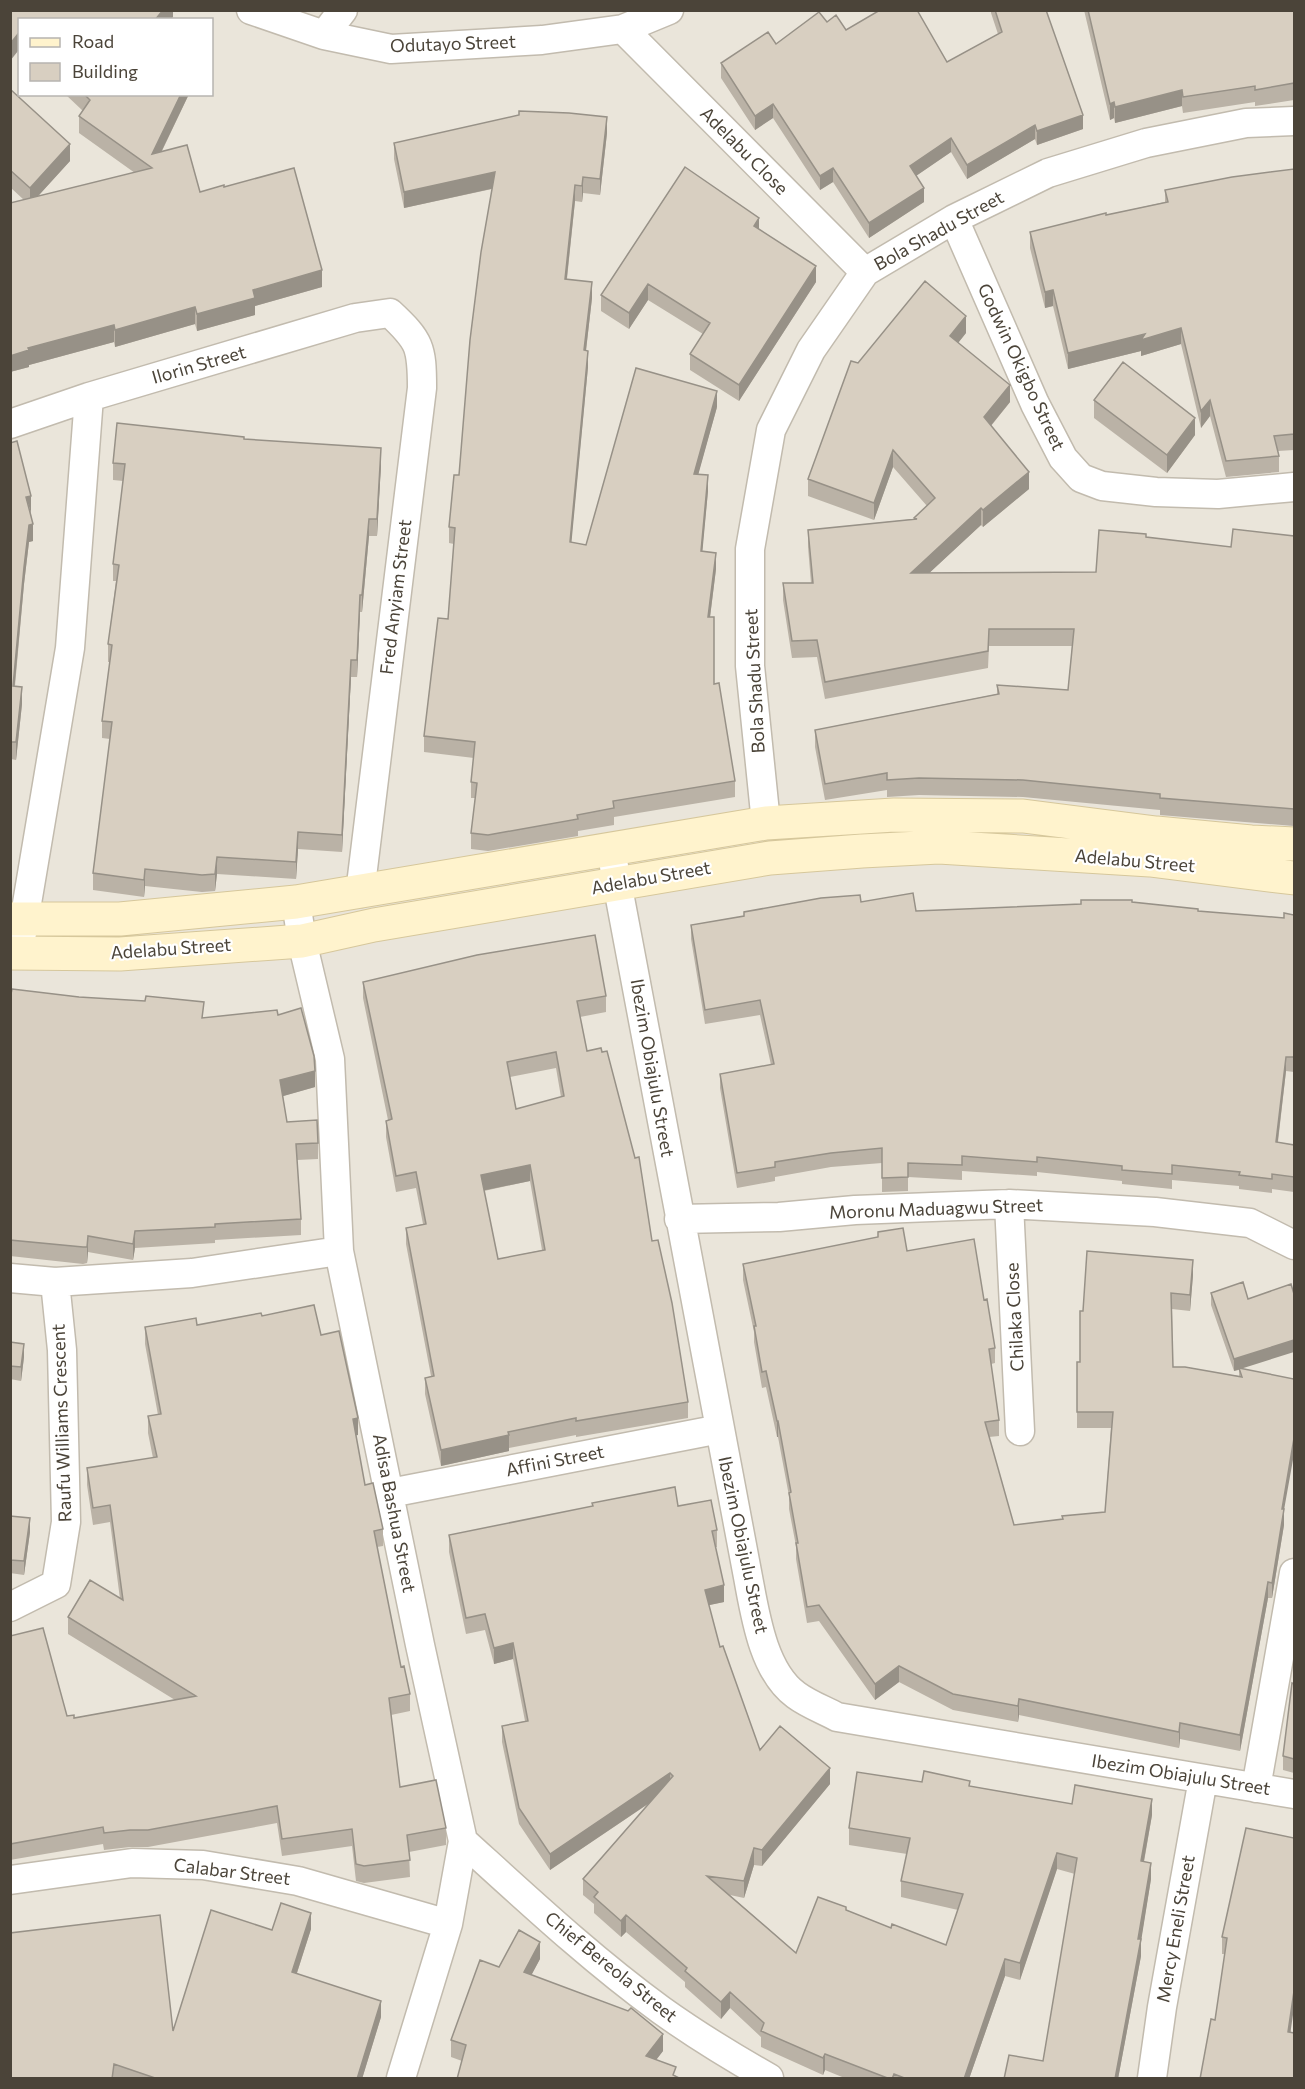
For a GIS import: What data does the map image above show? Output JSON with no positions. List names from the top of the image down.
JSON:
{
  "streets": {
    "main road": ["Adelabu Street"],
    "street": [
      "Odutayo Street",
      "Adelabu Close",
      "Bola Shadu Street",
      "Ilorin Street",
      "Godwin Okigbo Street",
      "Fred Anyiam Street",
      "Ibezim Obiajulu Street",
      "Moronu Maduagwu Street",
      "Chilaka Close",
      "Raufu Williams Crescent",
      "Affini Street",
      "Adisa Bashua Street",
      "Calabar Street",
      "Mercy Eneli Street",
      "Chief Bereola Street"
    ]
  },
  "crossings": [
    ["Odutayo Street", "Adelabu Close"],
    ["Adelabu Close", "Bola Shadu Street"],
    ["Bola Shadu Street", "Godwin Okigbo Street"],
    ["Bola Shadu Street", "Adelabu Street"],
    ["Ilorin Street", "Fred Anyiam Street"],
    ["Fred Anyiam Street", "Adelabu Street"],
    ["Adelabu Street", "Ibezim Obiajulu Street"],
    ["Adelabu Street", "Adisa Bashua Street"],
    ["Ibezim Obiajulu Street", "Moronu Maduagwu Street"],
    ["Ibezim Obiajulu Street", "Affini Street"],
    ["Ibezim Obiajulu Street", "Mercy Eneli Street"],
    ["Moronu Maduagwu Street", "Chilaka Close"],
    ["Affini Street", "Adisa Bashua Street"],
    ["Adisa Bashua Street", "Calabar Street"],
    ["Adisa Bashua Street", "Chief Bereola Street"]
  ],
  "legend": ["Road", "Building"]
}
